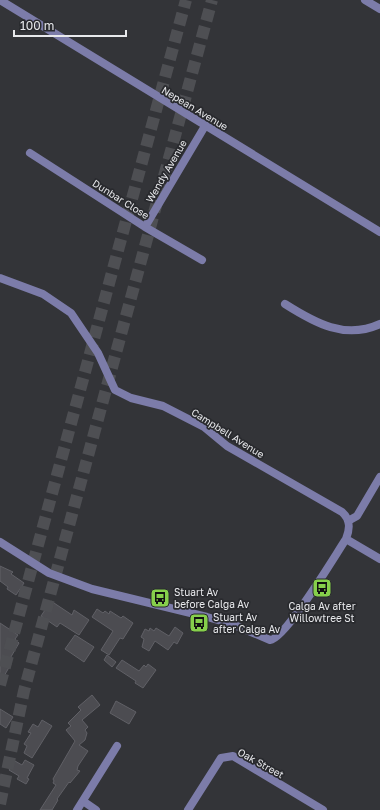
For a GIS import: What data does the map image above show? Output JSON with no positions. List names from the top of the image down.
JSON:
{
  "streets": {
    "street": [
      "Nepean Avenue",
      "Wendy Avenue",
      "Dunbar Close",
      "Campbell Avenue",
      "Oak Street"
    ]
  },
  "crossings": [
    ["Nepean Avenue", "Wendy Avenue"],
    ["Wendy Avenue", "Dunbar Close"]
  ],
  "places": {
    "bus stop": ["Calga Av after Willowtree St", "Stuart Av before Calga Av", "Stuart Av after Calga Av"]
  },
  "scale_bar": "100 m"
}
